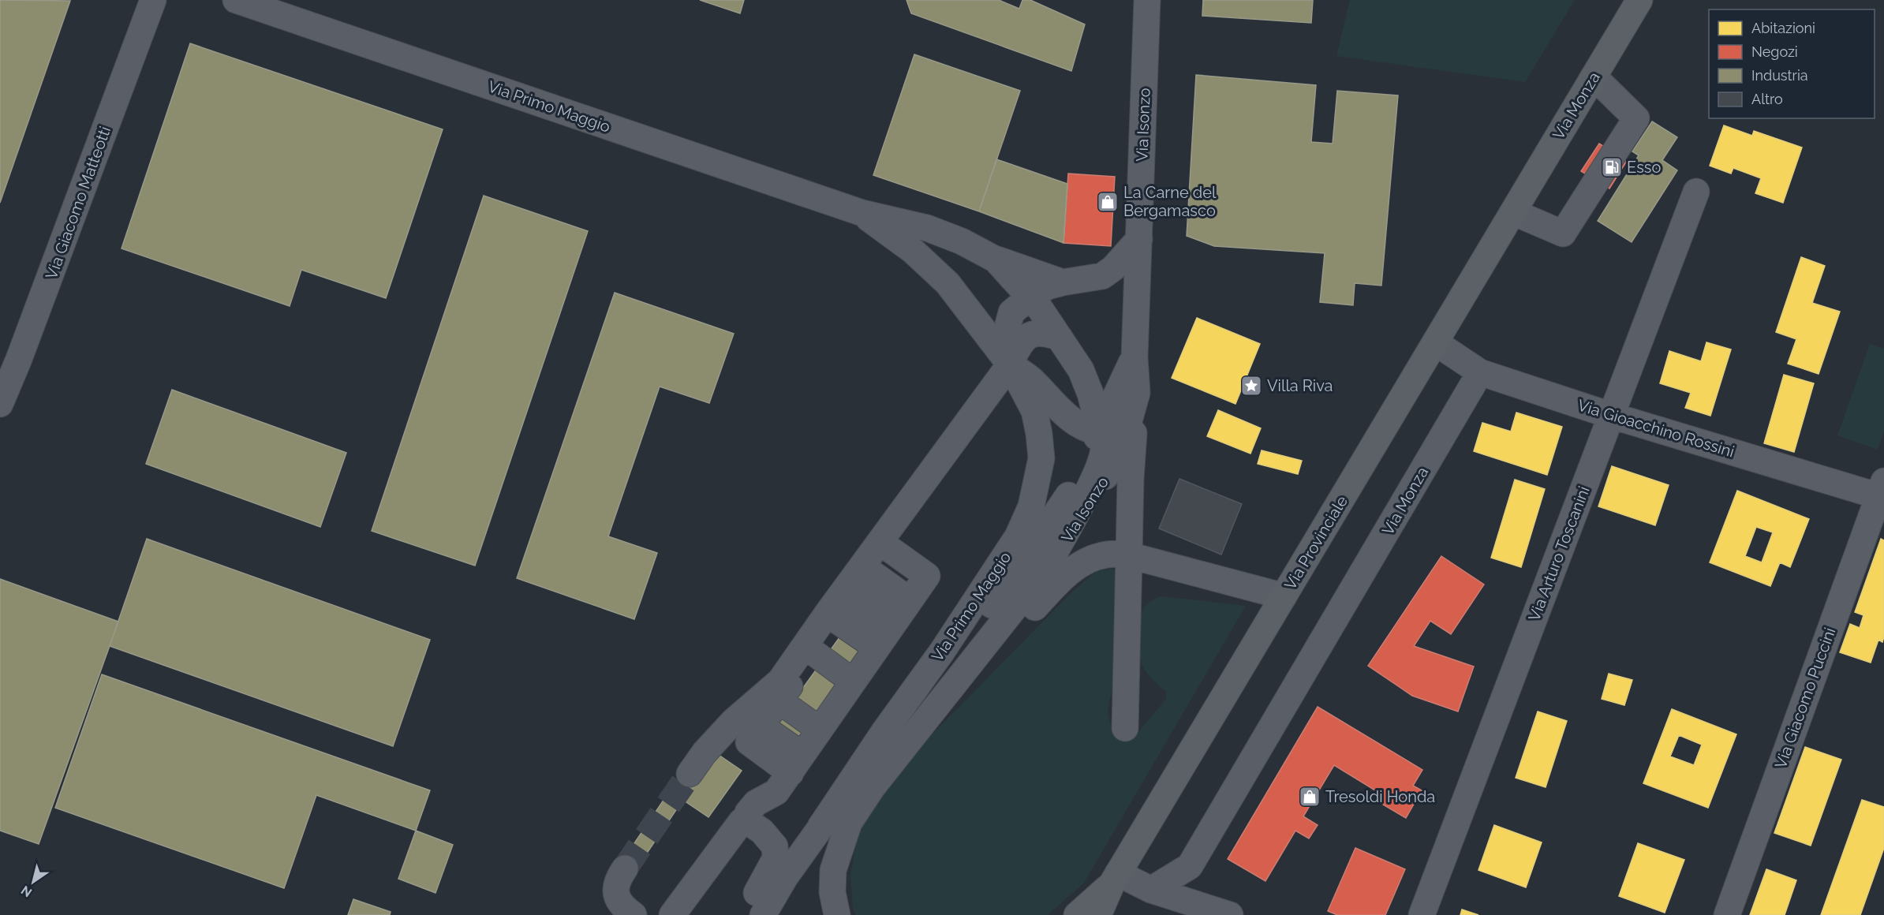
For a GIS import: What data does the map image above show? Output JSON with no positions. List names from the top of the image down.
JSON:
{
  "streets": {
    "main road": ["Via Monza", "Via Provinciale"],
    "street": [
      "Via Primo Maggio",
      "Via Isonzo",
      "Via Giacomo Matteotti",
      "Via Gioacchino Rossini",
      "Via Arturo Toscanini",
      "Via Giacomo Puccini"
    ]
  },
  "crossings": [
    ["Via Monza", "Via Gioacchino Rossini"],
    ["Via Monza", "Via Provinciale"],
    ["Via Primo Maggio", "Via Isonzo"],
    ["Via Gioacchino Rossini", "Via Provinciale"],
    ["Via Gioacchino Rossini", "Via Arturo Toscanini"],
    ["Via Gioacchino Rossini", "Via Giacomo Puccini"]
  ],
  "places": {
    "fuel station": ["Esso"],
    "shop": ["La Carne del Bergamasco", "Tresoldi Honda"],
    "place": ["Villa Riva"]
  },
  "legend": [
    "Abitazioni",
    "Negozi",
    "Industria",
    "Altro"
  ],
  "north": "bottom left"
}
